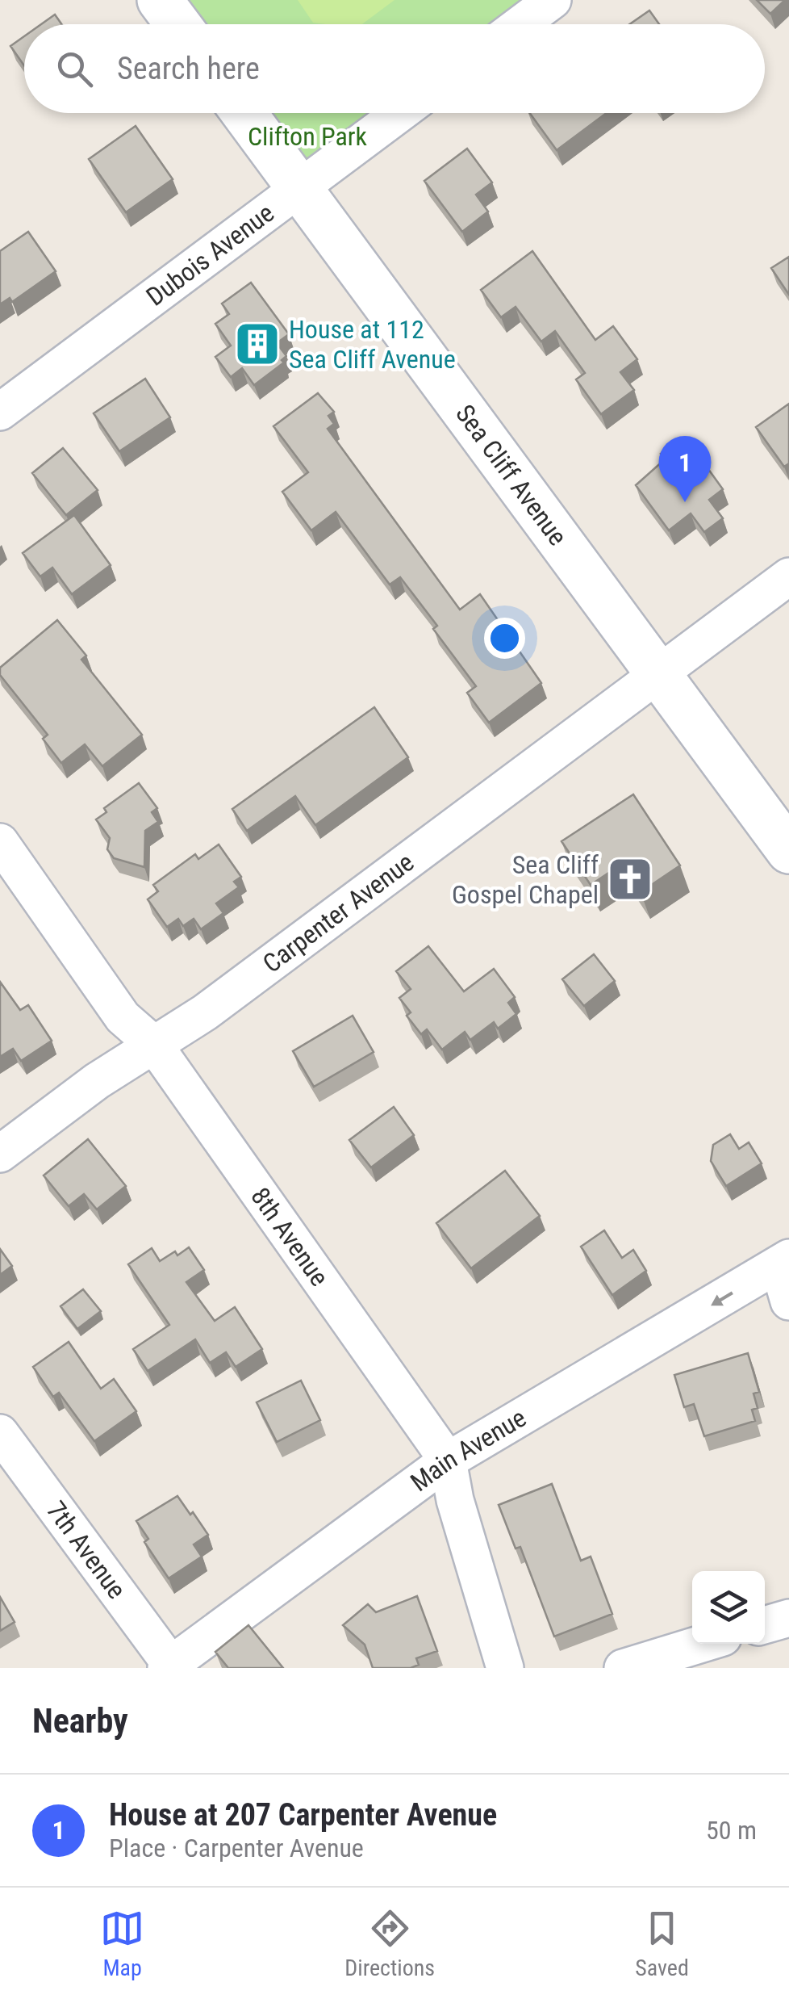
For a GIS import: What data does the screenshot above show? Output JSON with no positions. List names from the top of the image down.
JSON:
{
  "streets": {
    "street": [
      "Dubois Avenue",
      "Sea Cliff Avenue",
      "Carpenter Avenue",
      "8th Avenue",
      "Main Avenue",
      "7th Avenue"
    ]
  },
  "crossings": [
    ["Dubois Avenue", "Sea Cliff Avenue"],
    ["Sea Cliff Avenue", "Carpenter Avenue"],
    ["Carpenter Avenue", "8th Avenue"],
    ["8th Avenue", "Main Avenue"],
    ["Main Avenue", "7th Avenue"]
  ],
  "one_way": ["Main Avenue"],
  "parks": ["Clifton Park"],
  "places": {
    "building": ["House at 112 Sea Cliff Avenue"],
    "church": ["Sea Cliff Gospel Chapel"]
  },
  "page": {
    "search": "Search here",
    "pins": "1",
    "heading": "Nearby",
    "list": [
      {
        "mark": "1",
        "name": "House at 207 Carpenter Avenue",
        "note": "Place · Carpenter Avenue",
        "value": "50 m"
      }
    ],
    "nav": ["Map", "Directions", "Saved"]
  }
}
